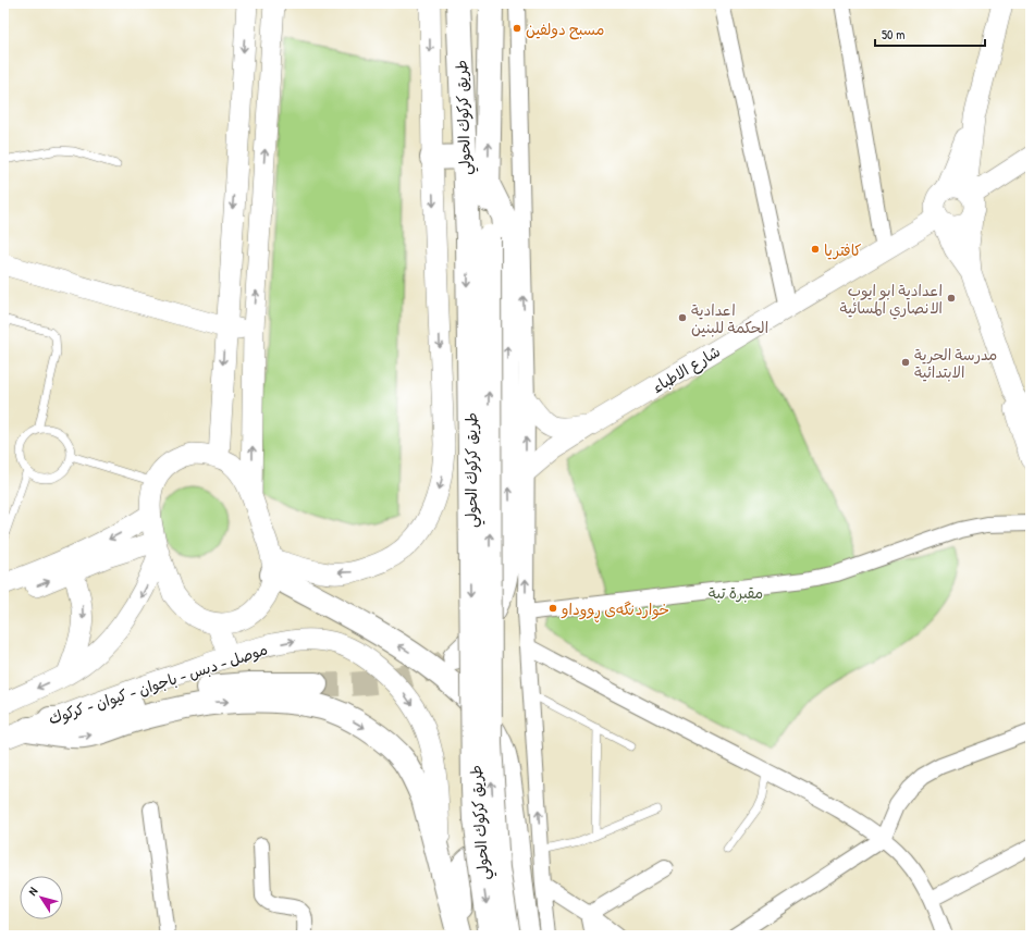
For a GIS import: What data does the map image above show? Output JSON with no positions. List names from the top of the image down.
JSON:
{
  "streets": {
    "highway": ["طريق كركوك الحولي"],
    "main road": ["شارع الاطباء", "موصل - دبس - باجوان - كيوان - كركوك"]
  },
  "parks": ["مقبرة تبة"],
  "places": [
    "مسبح دولفين",
    "کافتریا",
    "اعدادية ابو ايوب الانصاري المسائية",
    "اعدادية الحكمة للبنين",
    "مدرسة الحرية الابتدائية",
    "خواردنگەی ڕووداو"
  ],
  "scale_bar": "50 m",
  "north": "top left"
}
